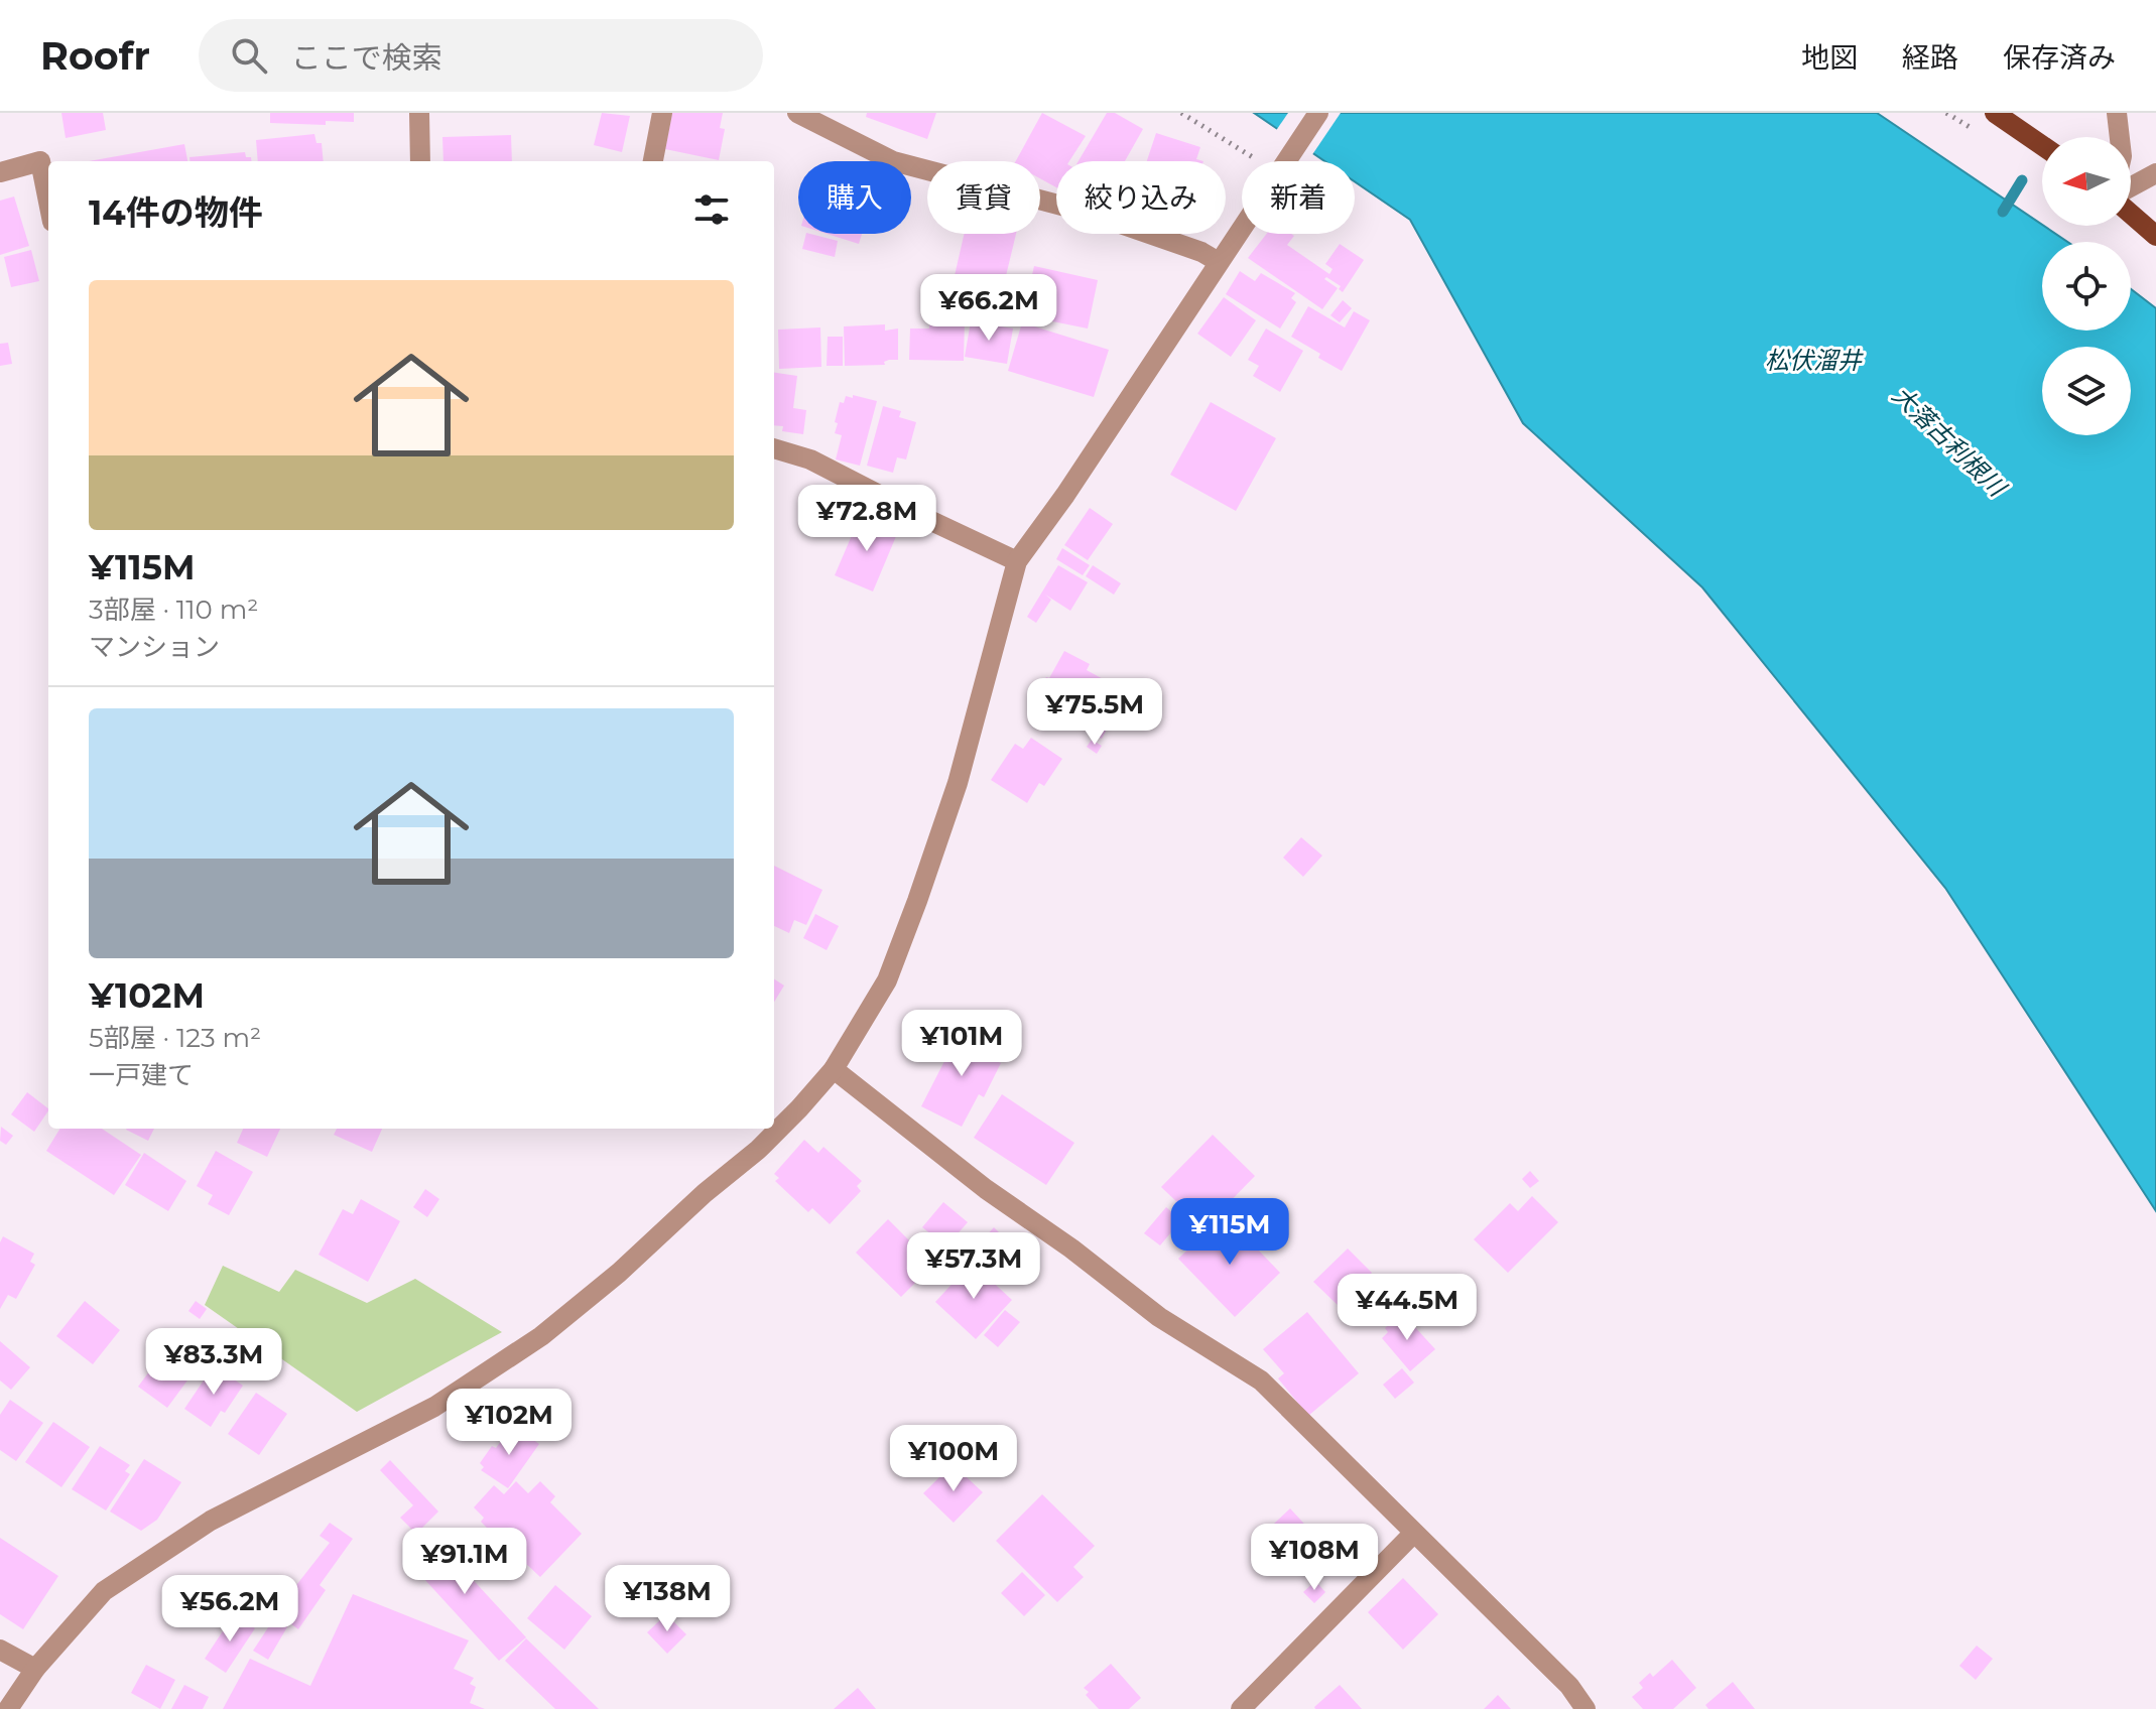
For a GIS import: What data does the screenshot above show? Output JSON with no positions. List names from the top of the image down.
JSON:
{
  "water": ["松伏溜井", "大落古利根川"],
  "north": "left",
  "page": {
    "header": "Roofr",
    "search": "ここで検索",
    "nav": ["地図", "経路", "保存済み"],
    "chip": [
      "購入",
      "賃貸",
      "絞り込み",
      "新着"
    ],
    "heading": "14件の物件",
    "list": [
      {
        "name": "¥115M",
        "note": "3部屋 · 110 m² · マンション"
      },
      {
        "name": "¥102M",
        "note": "5部屋 · 123 m² · 一戸建て"
      }
    ],
    "price": [
      "¥66.2M",
      "¥72.8M",
      "¥75.5M",
      "¥101M",
      "¥115M",
      "¥57.3M",
      "¥44.5M",
      "¥83.3M",
      "¥102M",
      "¥100M",
      "¥108M",
      "¥91.1M",
      "¥138M",
      "¥56.2M"
    ]
  }
}
